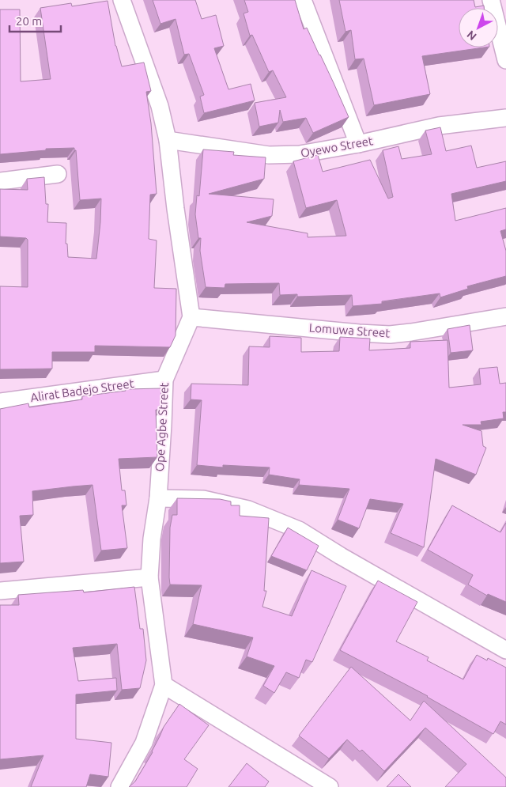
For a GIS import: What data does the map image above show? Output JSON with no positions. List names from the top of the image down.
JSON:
{
  "streets": {
    "street": [
      "Oyewo Street",
      "Lomuwa Street",
      "Alirat Badejo Street",
      "Ope Agbe Street"
    ]
  },
  "crossings": [
    ["Lomuwa Street", "Ope Agbe Street"],
    ["Alirat Badejo Street", "Ope Agbe Street"]
  ],
  "scale_bar": "20 m",
  "north": "bottom left"
}
